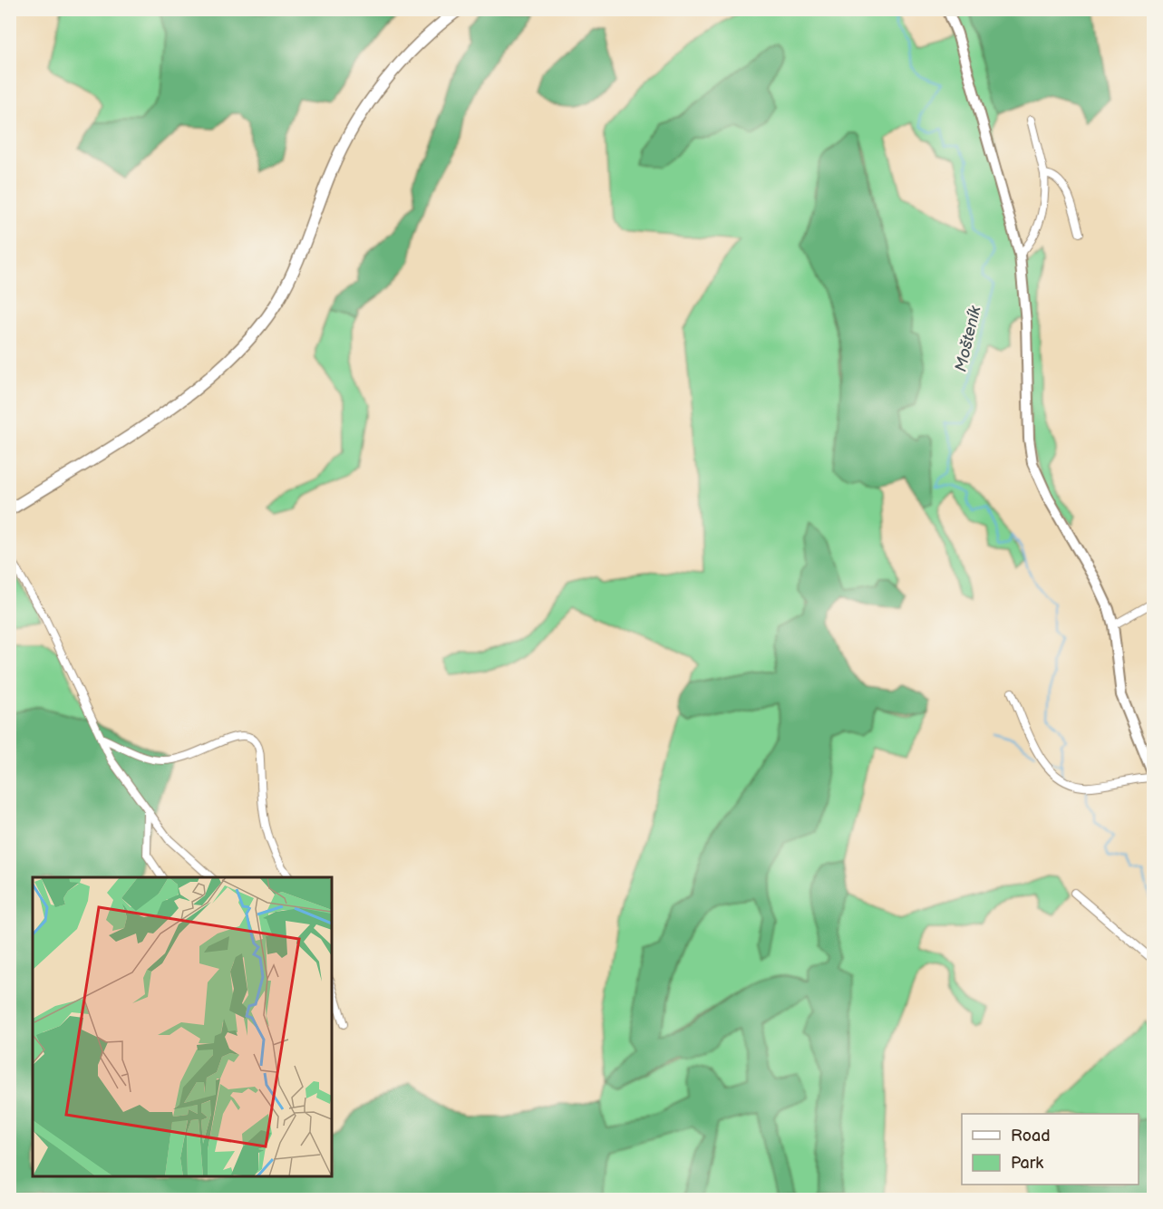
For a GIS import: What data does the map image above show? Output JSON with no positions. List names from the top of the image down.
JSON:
{
  "water": ["Mošteník"],
  "legend": ["Road", "Park"]
}
